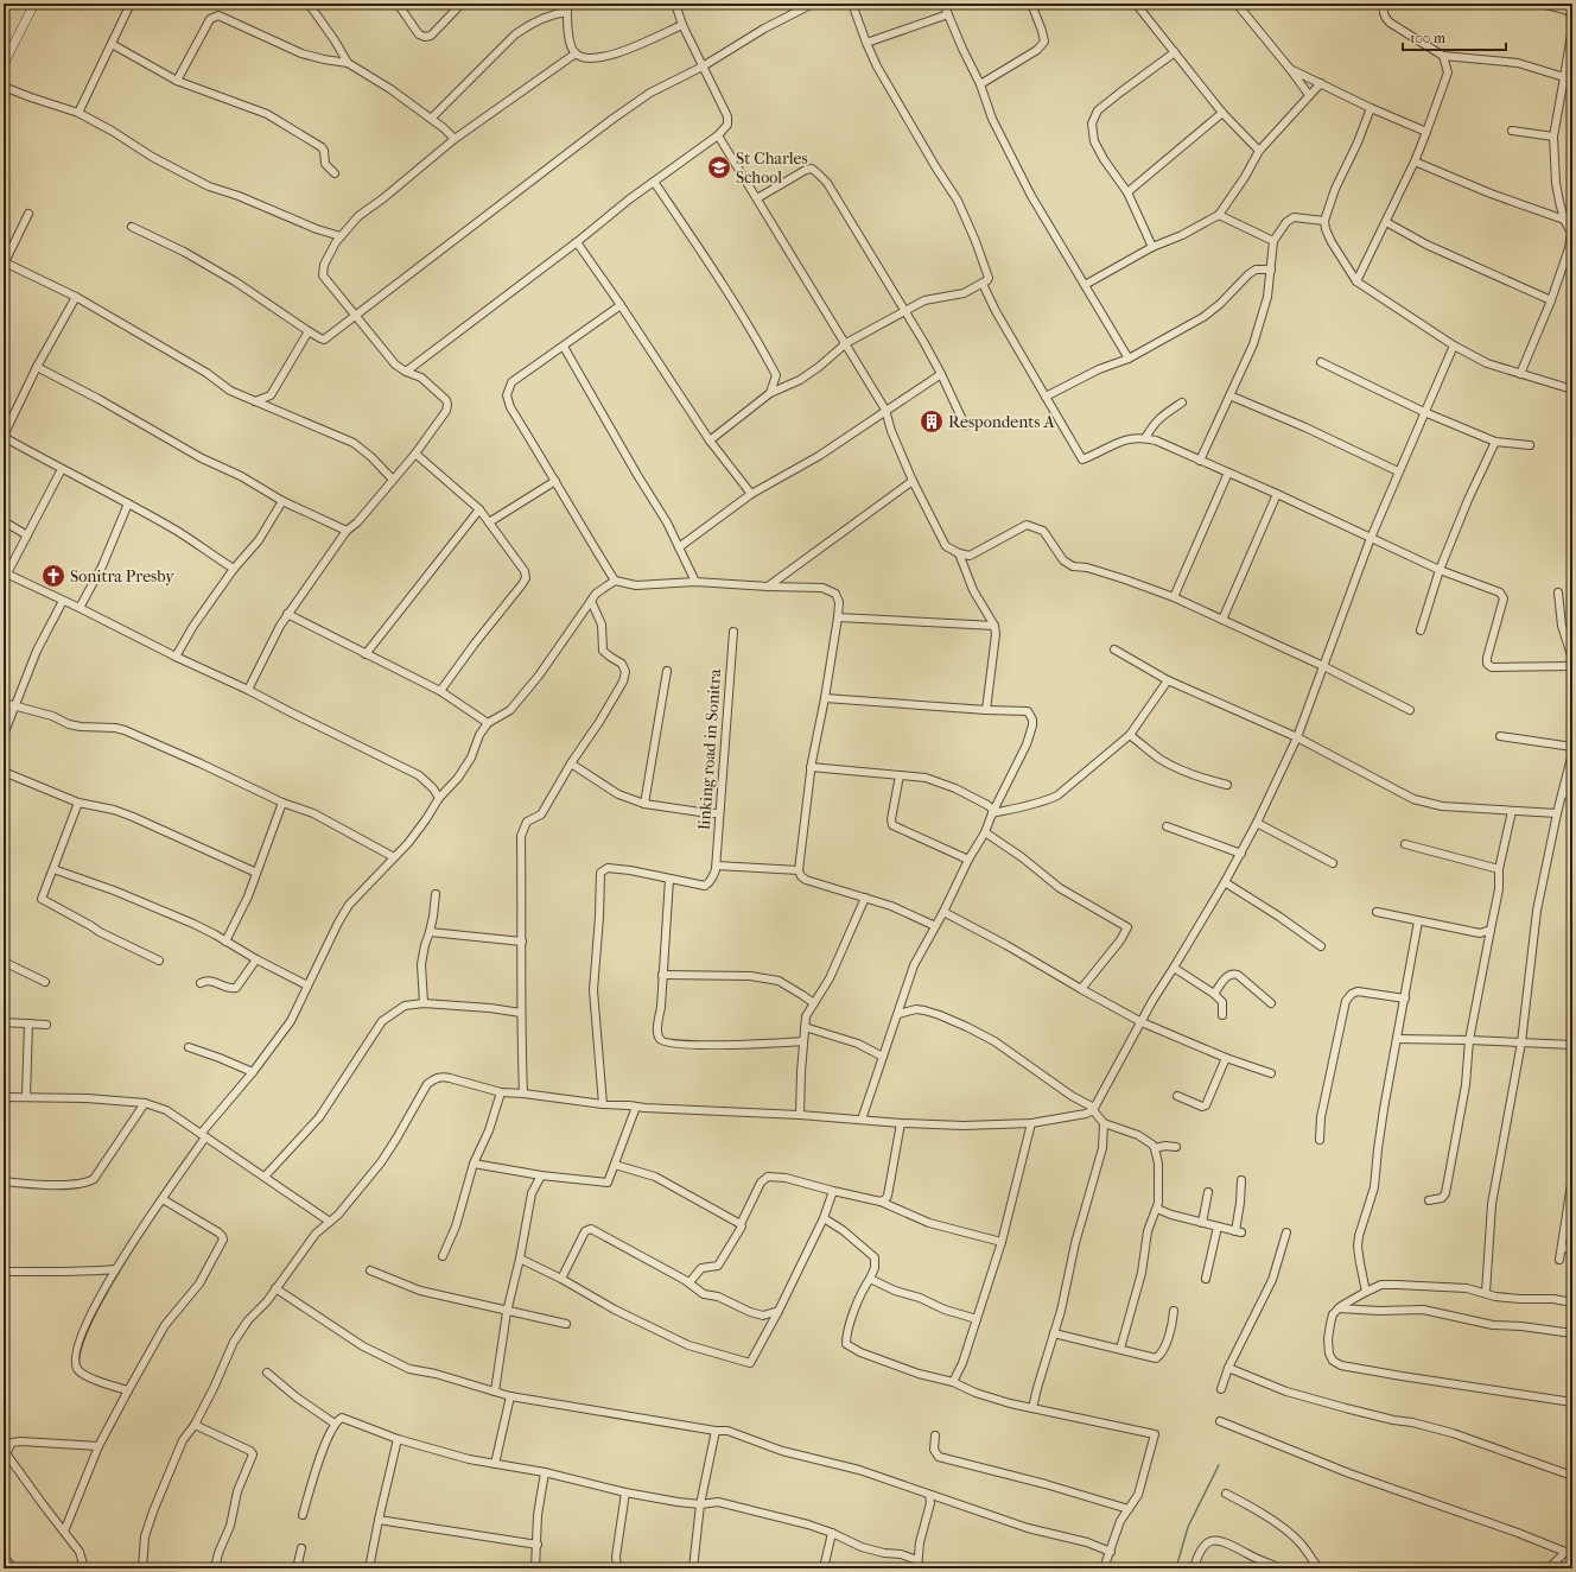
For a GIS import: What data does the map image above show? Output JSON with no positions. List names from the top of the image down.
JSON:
{
  "streets": {
    "street": ["linking road in Sonitra"]
  },
  "places": {
    "school or university": ["St Charles School"],
    "building": ["Respondents A"],
    "church": ["Sonitra Presby"]
  },
  "scale_bar": "100 m"
}
